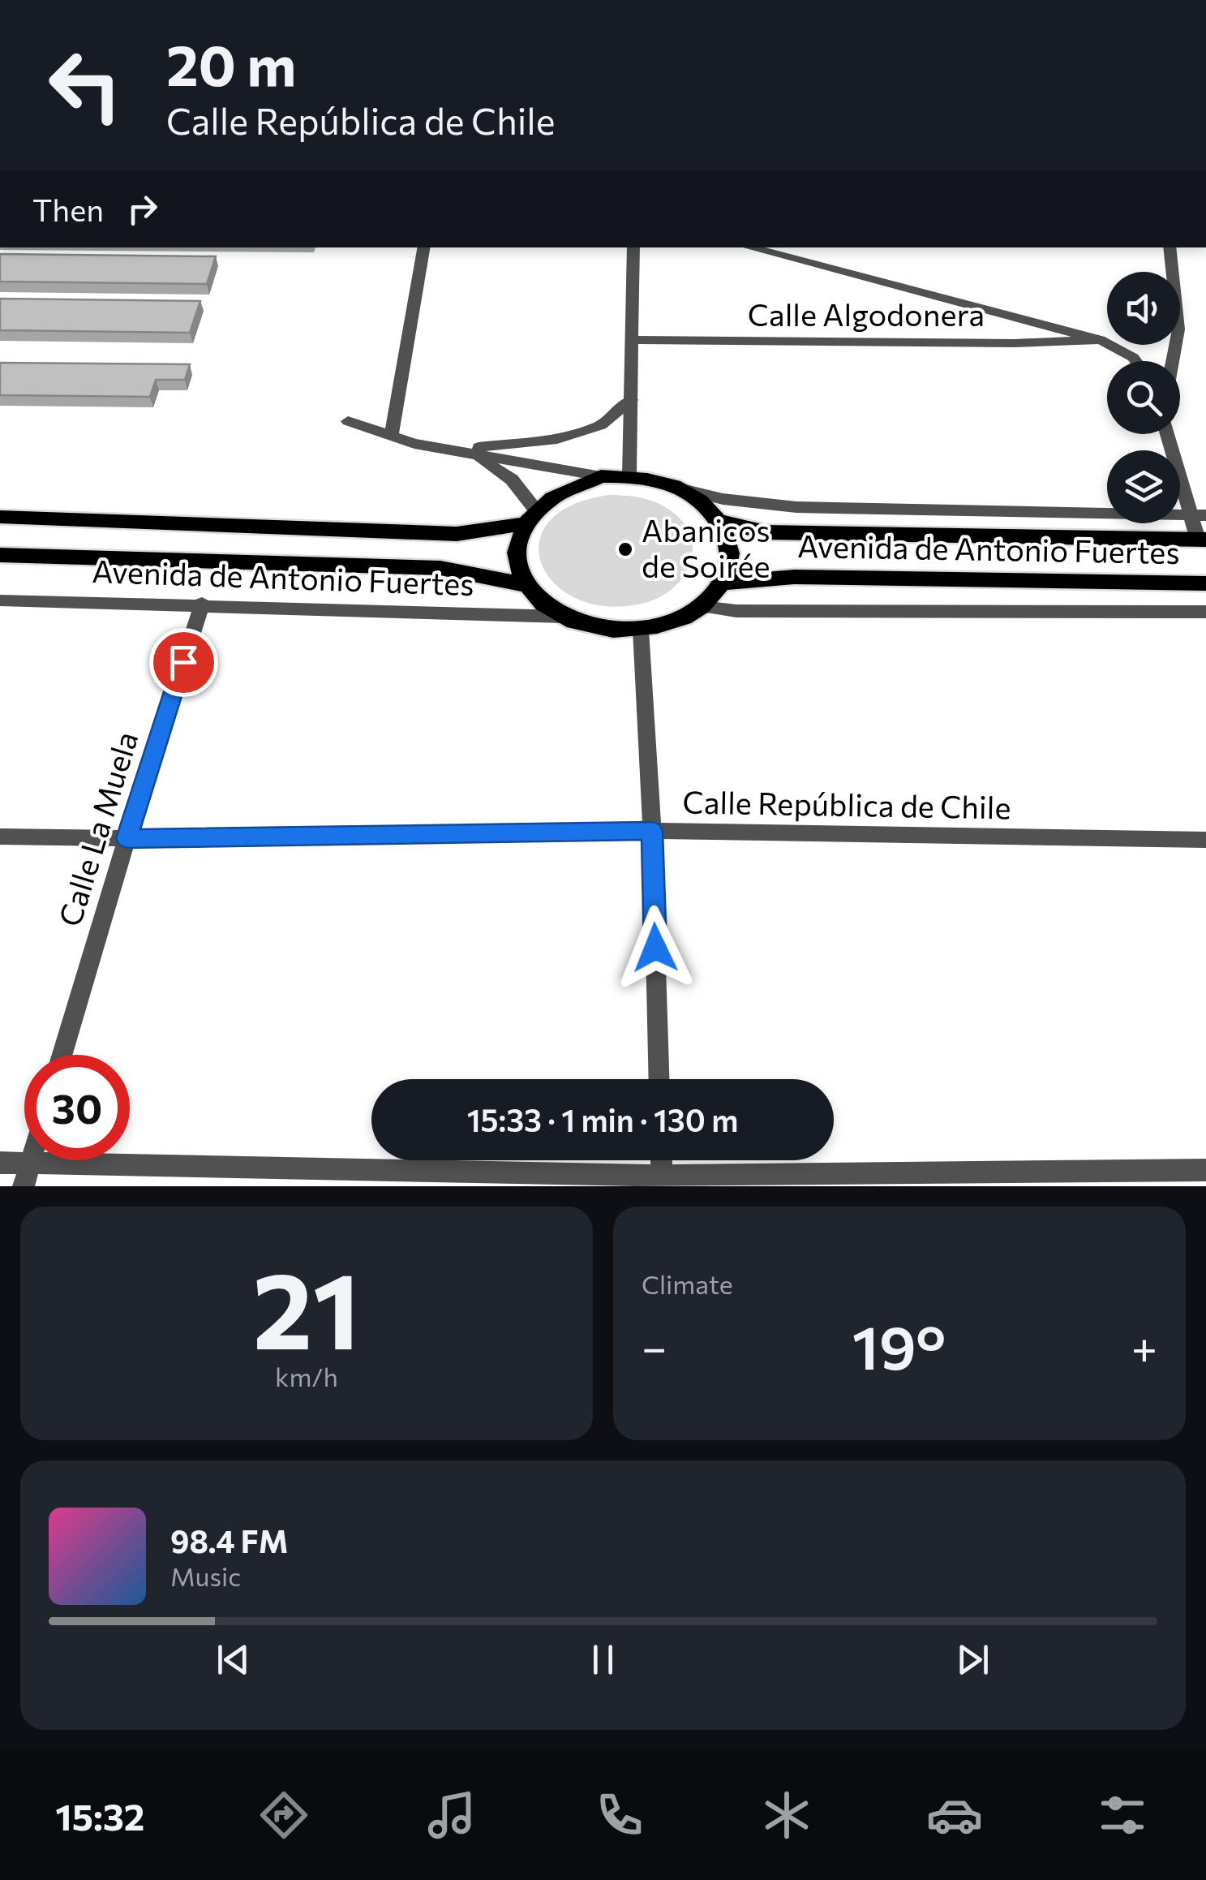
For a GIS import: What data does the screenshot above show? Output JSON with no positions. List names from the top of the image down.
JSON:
{
  "streets": {
    "main road": ["Avenida de Antonio Fuertes"],
    "street": ["Calle Algodonera", "Calle República de Chile", "Calle La Muela"]
  },
  "crossings": [
    ["Avenida de Antonio Fuertes", "Calle La Muela"],
    ["Calle República de Chile", "Calle La Muela"]
  ],
  "places": ["Abanicos de Soirée"],
  "page": {
    "turn": ["20 m", "Calle República de Chile"],
    "then": "Then",
    "limit": "30",
    "trip": "15:33 · 1 min · 130 m",
    "tile": [
      ["21", "km/h"],
      "Climate"
    ],
    "heat": ["−", "19°", "+"],
    "song": ["98.4 FM", "Music"],
    "tabs": "15:32"
  }
}
